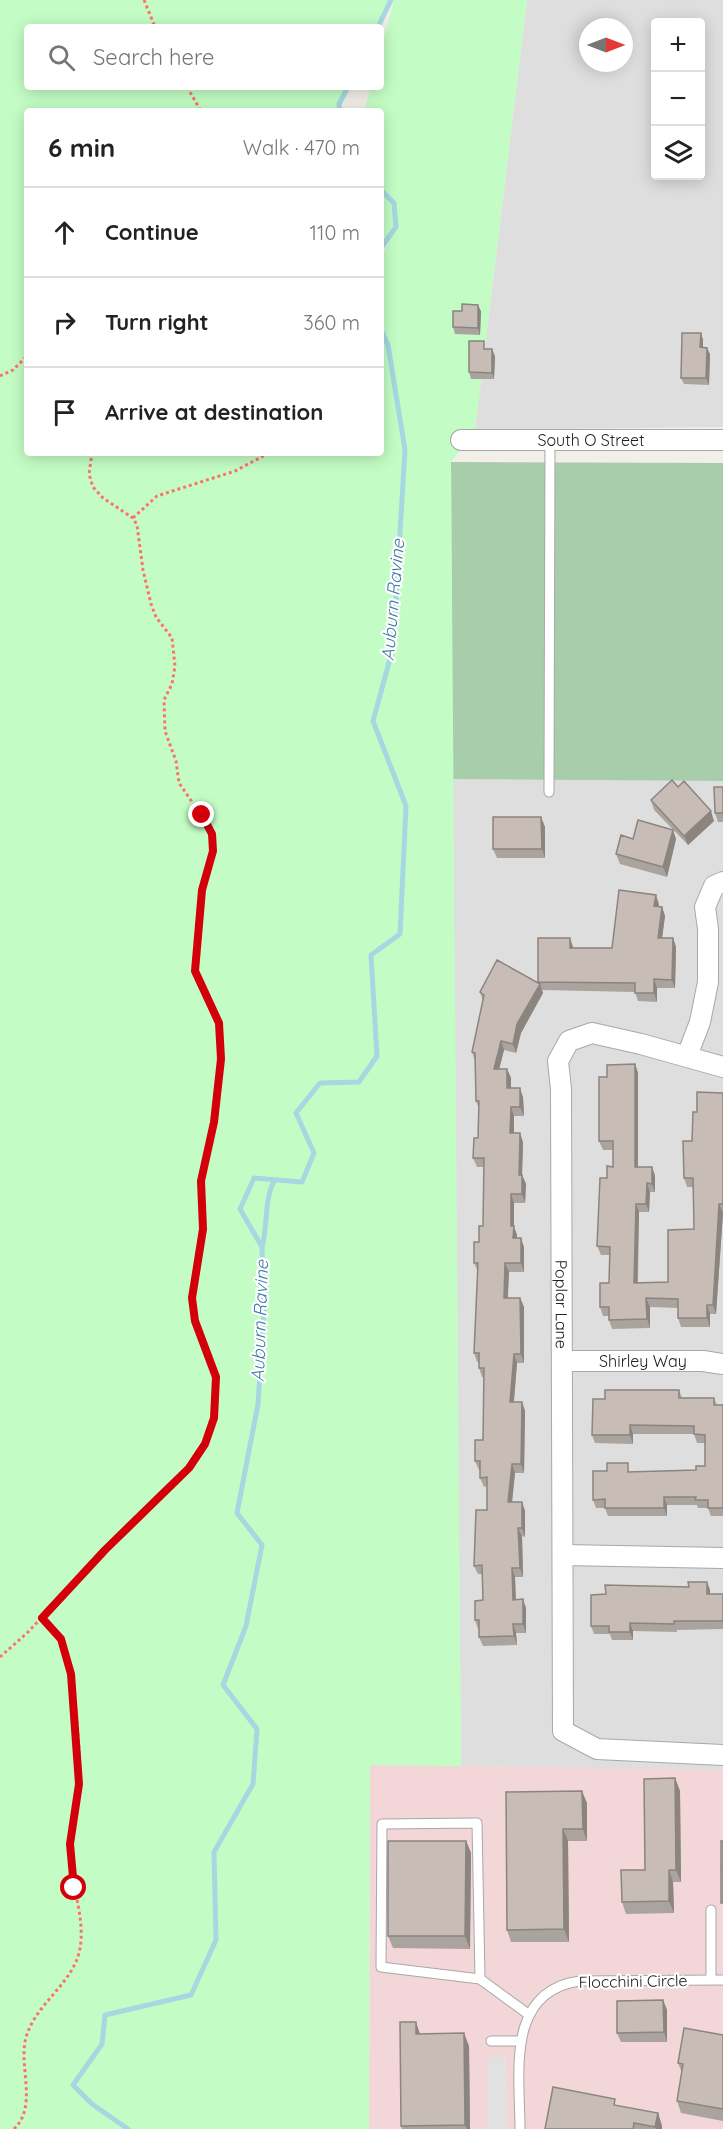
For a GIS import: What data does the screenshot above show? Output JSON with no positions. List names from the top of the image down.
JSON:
{
  "streets": {
    "street": ["South O Street", "Poplar Lane", "Shirley Way"],
    "lane": ["Flocchini Circle"]
  },
  "crossings": [
    ["Poplar Lane", "Shirley Way"]
  ],
  "water": ["Auburn Ravine"],
  "north": "right",
  "page": {
    "map_buttons": ["+", "−"],
    "search": "Search here",
    "heading": ["6 min", "Walk · 470 m"],
    "list": [
      ["Continue", "110 m"],
      ["Turn right", "360 m"],
      "Arrive at destination"
    ]
  }
}
